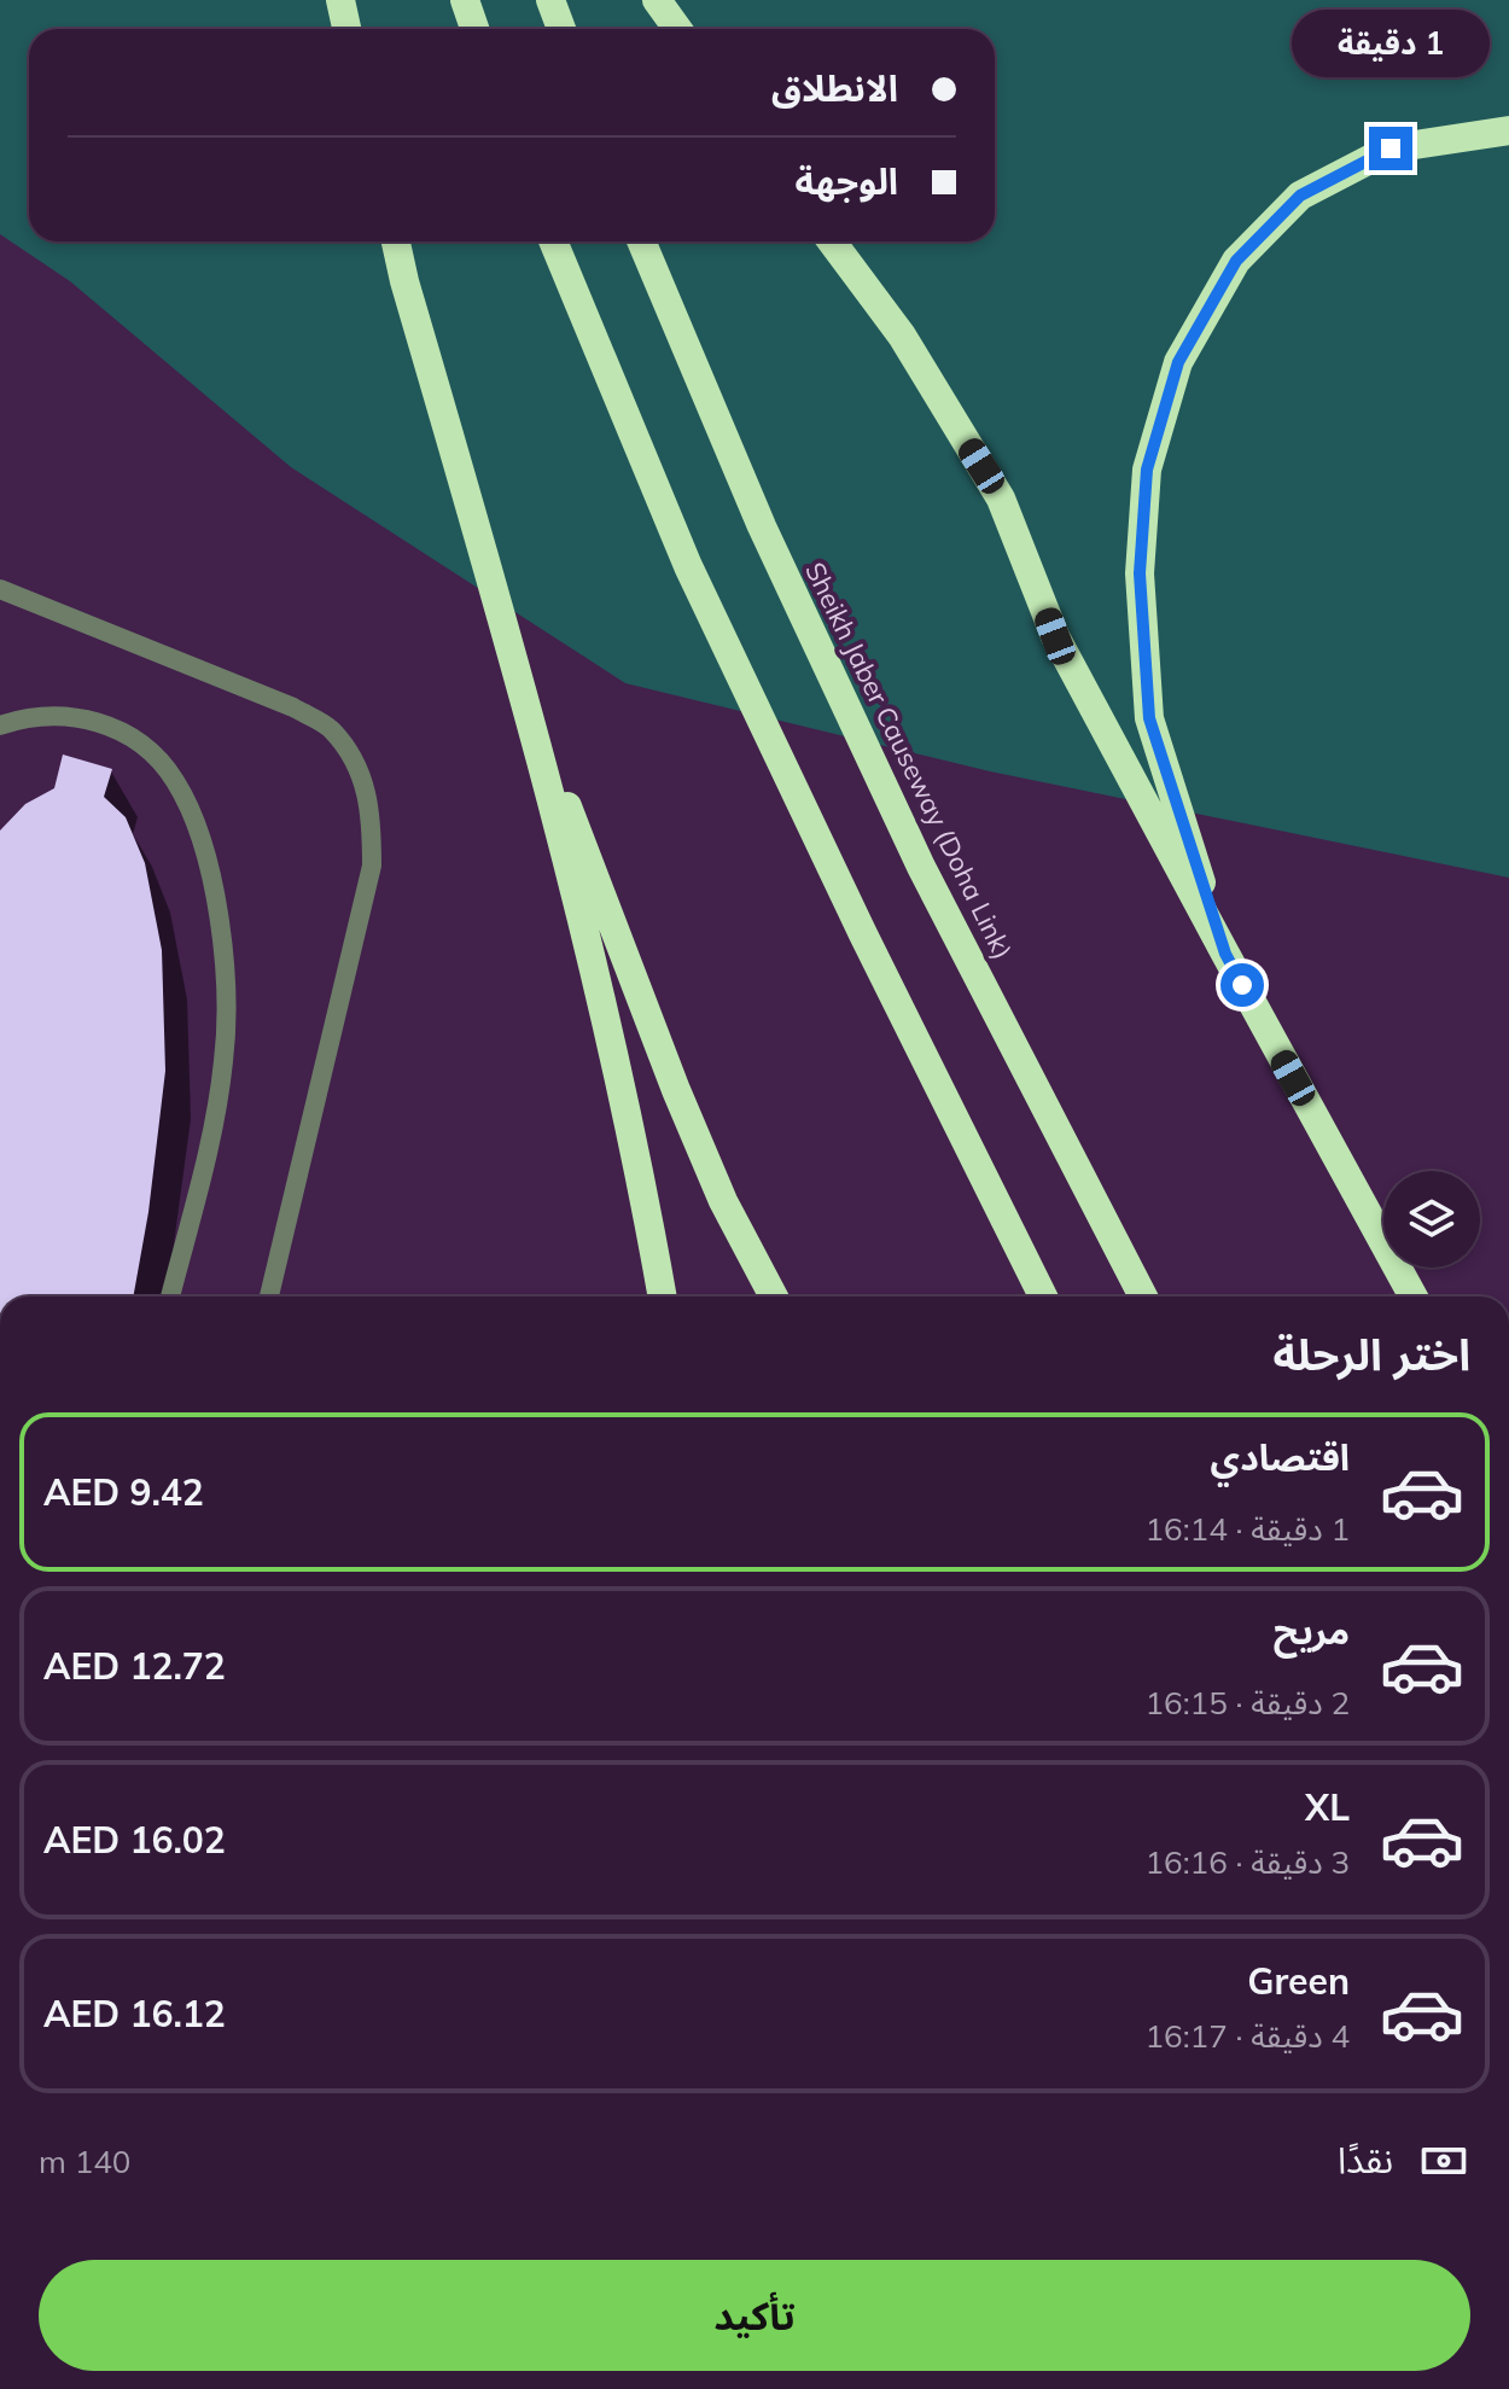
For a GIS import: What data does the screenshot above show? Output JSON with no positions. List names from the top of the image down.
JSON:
{
  "streets": {
    "highway": ["Sheikh Jaber Causeway (Doha Link)"]
  },
  "page": {
    "bubble": "1 دقيقة",
    "banner": ["الانطلاق", "الوجهة"],
    "heading": "اختر الرحلة",
    "list": [
      {
        "name": "اقتصادي",
        "note": "1 دقيقة · 16:14",
        "value": "AED 9.42"
      },
      {
        "name": "مريح",
        "note": "2 دقيقة · 16:15",
        "value": "AED 12.72"
      },
      {
        "name": "XL",
        "note": "3 دقيقة · 16:16",
        "value": "AED 16.02"
      },
      {
        "name": "Green",
        "note": "4 دقيقة · 16:17",
        "value": "AED 16.12"
      }
    ],
    "pay": ["نقدًا", "140 m"],
    "buttons": "تأكيد"
  }
}
